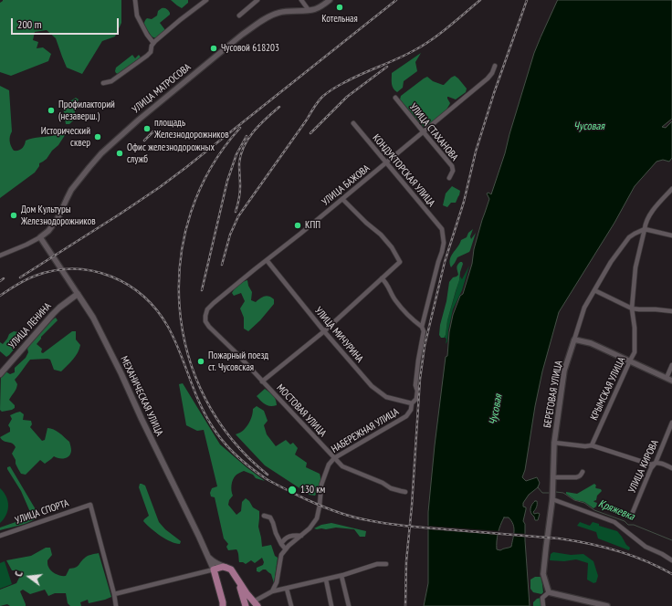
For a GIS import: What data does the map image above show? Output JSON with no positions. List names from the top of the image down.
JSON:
{
  "streets": {
    "main road": ["УЛИЦА ЛЕНИНА", "МЕХАНИЧЕСКАЯ УЛИЦА"],
    "street": [
      "УЛИЦА МАТРОСОВА",
      "УЛИЦА СТАХАНОВА",
      "КОНДУКТОРСКАЯ УЛИЦА",
      "УЛИЦА БАЖОВА",
      "УЛИЦА МИЧУРИНА",
      "КРЫМСКАЯ УЛИЦА",
      "БЕРЕГОВАЯ УЛИЦА",
      "МОСТОВАЯ УЛИЦА",
      "НАБЕРЕЖНАЯ УЛИЦА",
      "УЛИЦА КИРОВА",
      "УЛИЦА СПОРТА"
    ]
  },
  "crossings": [
    ["УЛИЦА МАТРОСОВА", "МЕХАНИЧЕСКАЯ УЛИЦА"],
    ["УЛИЦА СТАХАНОВА", "УЛИЦА БАЖОВА"],
    ["КОНДУКТОРСКАЯ УЛИЦА", "УЛИЦА БАЖОВА"],
    ["КОНДУКТОРСКАЯ УЛИЦА", "НАБЕРЕЖНАЯ УЛИЦА"],
    ["УЛИЦА БАЖОВА", "УЛИЦА МИЧУРИНА"],
    ["УЛИЦА БАЖОВА", "МОСТОВАЯ УЛИЦА"],
    ["УЛИЦА ЛЕНИНА", "МЕХАНИЧЕСКАЯ УЛИЦА"],
    ["УЛИЦА МИЧУРИНА", "НАБЕРЕЖНАЯ УЛИЦА"],
    ["КРЫМСКАЯ УЛИЦА", "БЕРЕГОВАЯ УЛИЦА"],
    ["МОСТОВАЯ УЛИЦА", "НАБЕРЕЖНАЯ УЛИЦА"]
  ],
  "water": ["Чусовая", "Кряжевка"],
  "places": [
    "Котельная",
    "Чусовой 618203",
    "Профилакторий (незаверш.)",
    "площадь Железнодорожников",
    "Исторический сквер",
    "Офис железнодорожных служб",
    "Дом Культуры Железнодорожников",
    "КПП",
    "Пожарный поезд ст. Чусовская",
    "130 км"
  ],
  "scale_bar": "200 m",
  "north": "left"
}
